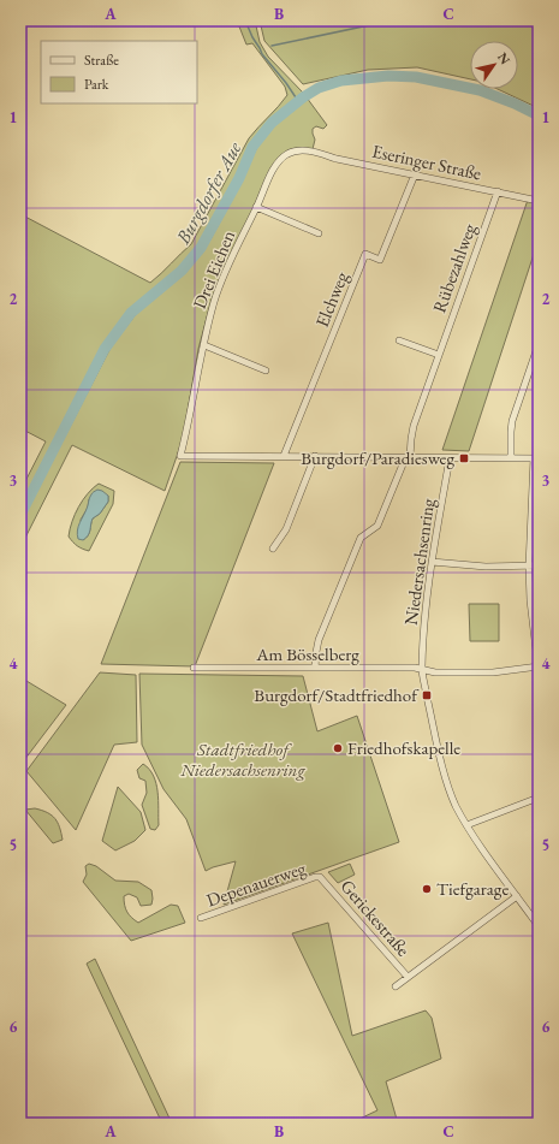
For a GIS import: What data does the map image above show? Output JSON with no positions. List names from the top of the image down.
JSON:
{
  "streets": {
    "street": [
      "Eseringer Straße",
      "Rübezahlweg",
      "Drei Eichen",
      "Elchweg",
      "Niedersachsenring",
      "Am Bösselberg",
      "Depenauerweg",
      "Gerickestraße"
    ]
  },
  "crossings": [
    ["Eseringer Straße", "Rübezahlweg"],
    ["Eseringer Straße", "Drei Eichen"],
    ["Eseringer Straße", "Elchweg"],
    ["Rübezahlweg", "Am Bösselberg"],
    ["Drei Eichen", "Elchweg"],
    ["Niedersachsenring", "Am Bösselberg"],
    ["Depenauerweg", "Gerickestraße"]
  ],
  "water": ["Burgdorfer Aue"],
  "parks": ["Stadtfriedhof Niedersachsenring"],
  "places": {
    "transit": ["Burgdorf/Paradiesweg", "Burgdorf/Stadtfriedhof"],
    "other": ["Friedhofskapelle", "Tiefgarage"]
  },
  "legend": ["Straße", "Park"],
  "north": "top right",
  "grid": {
    "columns": ["A", "B", "C"],
    "rows": [
      "1",
      "2",
      "3",
      "4",
      "5",
      "6"
    ]
  }
}
